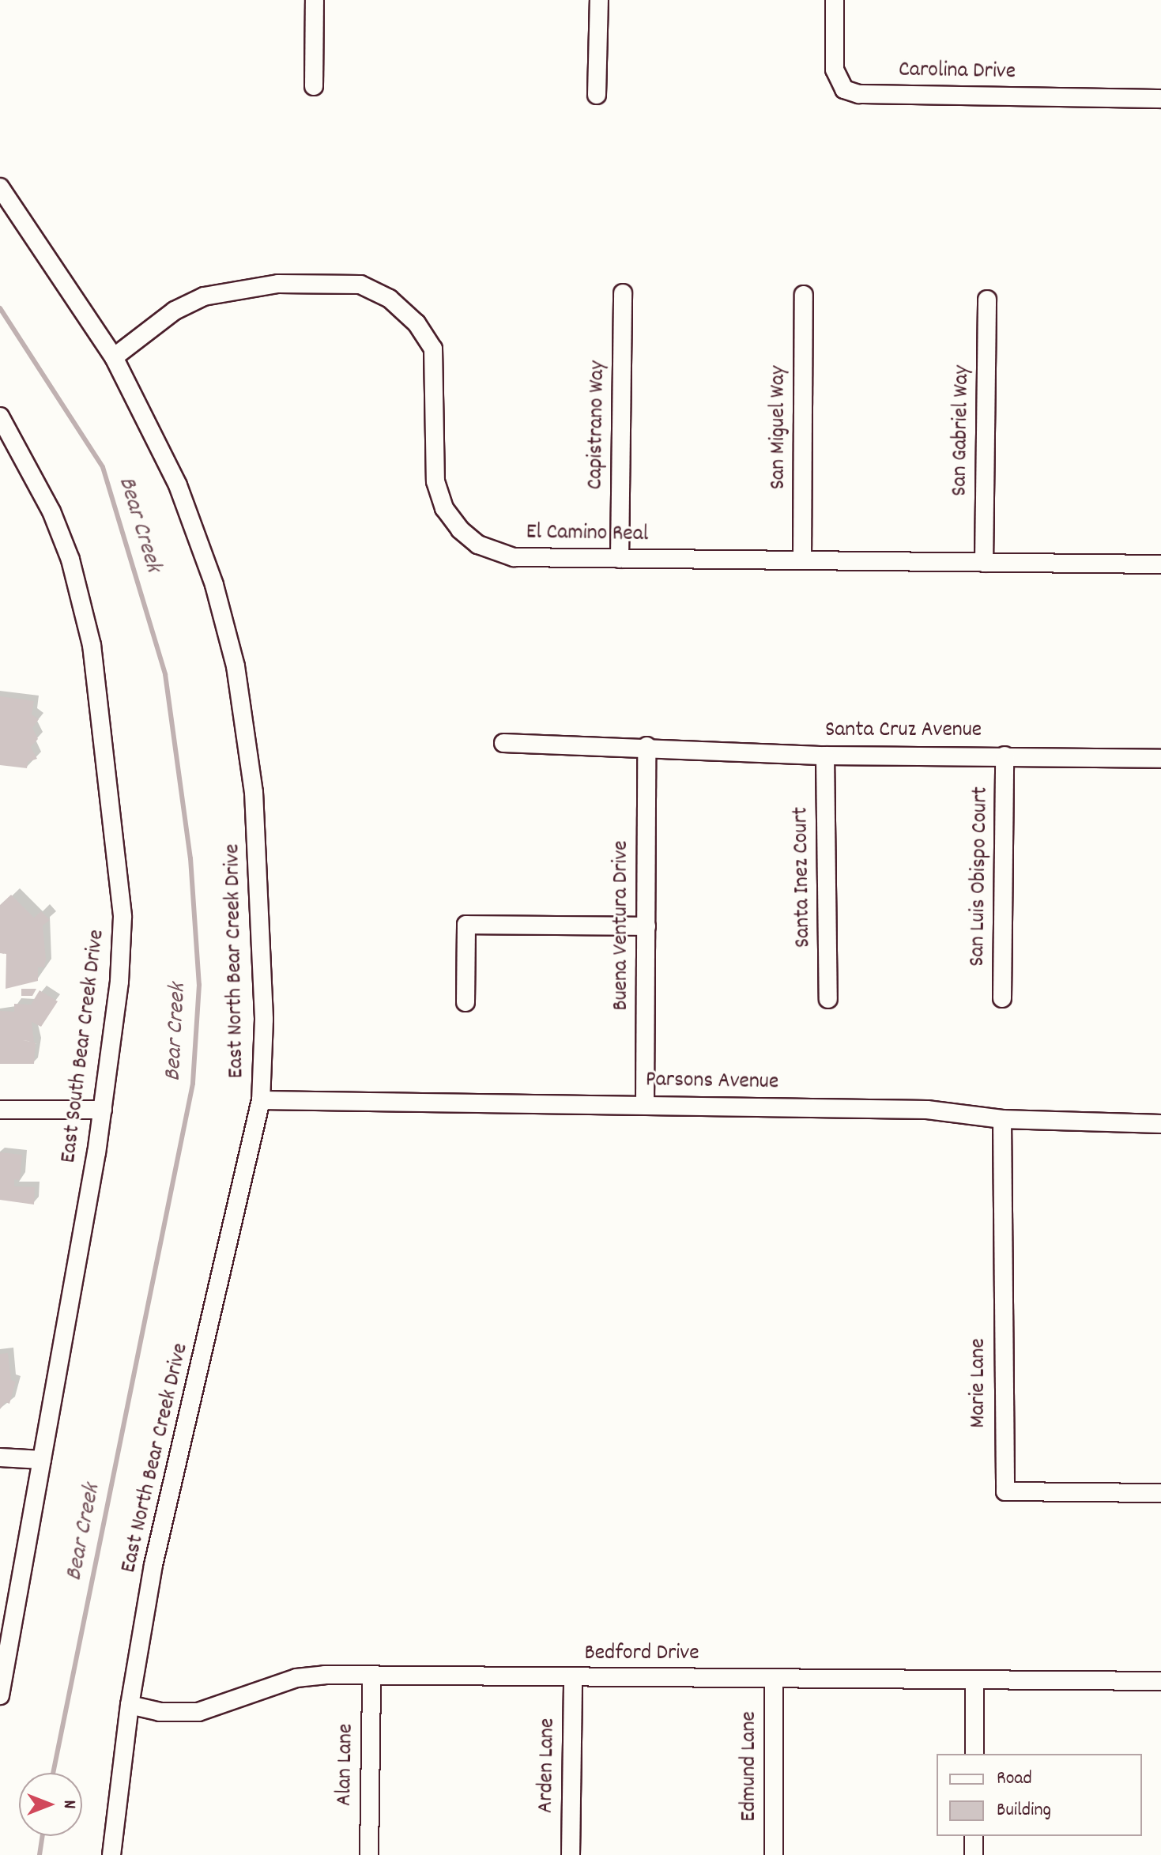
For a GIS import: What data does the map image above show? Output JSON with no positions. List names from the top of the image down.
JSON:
{
  "streets": {
    "street": [
      "Carolina Drive",
      "Capistrano Way",
      "San Miguel Way",
      "San Gabriel Way",
      "El Camino Real",
      "Santa Cruz Avenue",
      "San Luis Obispo Court",
      "Santa Inez Court",
      "Buena Ventura Drive",
      "East North Bear Creek Drive",
      "East South Bear Creek Drive",
      "Parsons Avenue",
      "Marie Lane",
      "Bedford Drive",
      "Alan Lane",
      "Arden Lane",
      "Edmund Lane"
    ]
  },
  "crossings": [
    ["Capistrano Way", "El Camino Real"],
    ["San Miguel Way", "El Camino Real"],
    ["San Gabriel Way", "El Camino Real"],
    ["El Camino Real", "East North Bear Creek Drive"],
    ["Santa Cruz Avenue", "San Luis Obispo Court"],
    ["Santa Cruz Avenue", "Santa Inez Court"],
    ["Santa Cruz Avenue", "Buena Ventura Drive"],
    ["Buena Ventura Drive", "Parsons Avenue"],
    ["East North Bear Creek Drive", "Parsons Avenue"],
    ["East North Bear Creek Drive", "Bedford Drive"],
    ["Parsons Avenue", "Marie Lane"],
    ["Bedford Drive", "Alan Lane"],
    ["Bedford Drive", "Arden Lane"],
    ["Bedford Drive", "Edmund Lane"]
  ],
  "water": ["Bear Creek"],
  "legend": ["Road", "Building"],
  "north": "right"
}
